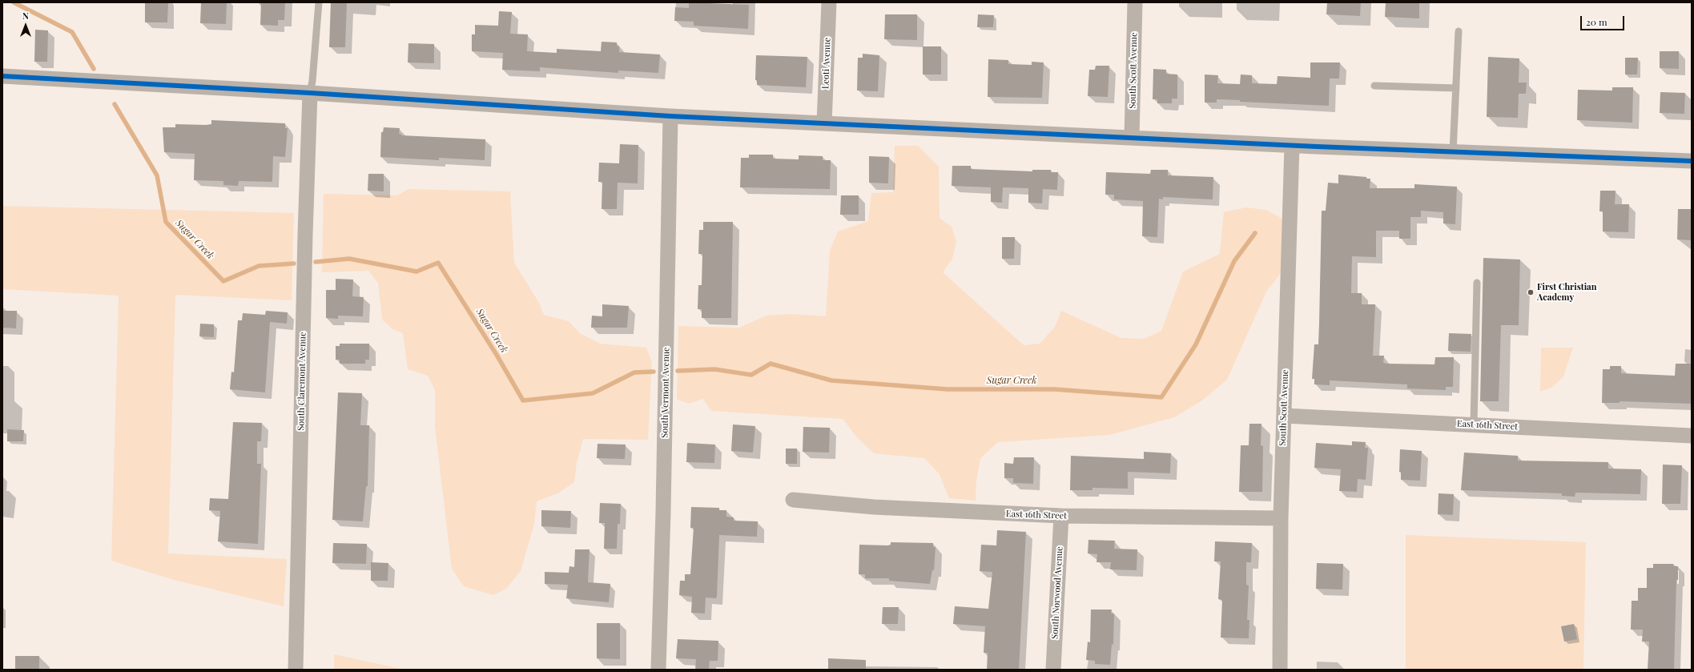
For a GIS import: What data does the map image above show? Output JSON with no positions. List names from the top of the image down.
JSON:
{
  "streets": {
    "street": [
      "Leoti Avenue",
      "South Scott Avenue",
      "South Claremont Avenue",
      "South Vermont Avenue",
      "East 16th Street",
      "South Norwood Avenue"
    ]
  },
  "crossings": [
    ["South Scott Avenue", "East 16th Street"],
    ["East 16th Street", "South Norwood Avenue"]
  ],
  "water": ["Sugar Creek"],
  "places": ["First Christian Academy"],
  "scale_bar": "20 m",
  "north": "top"
}
